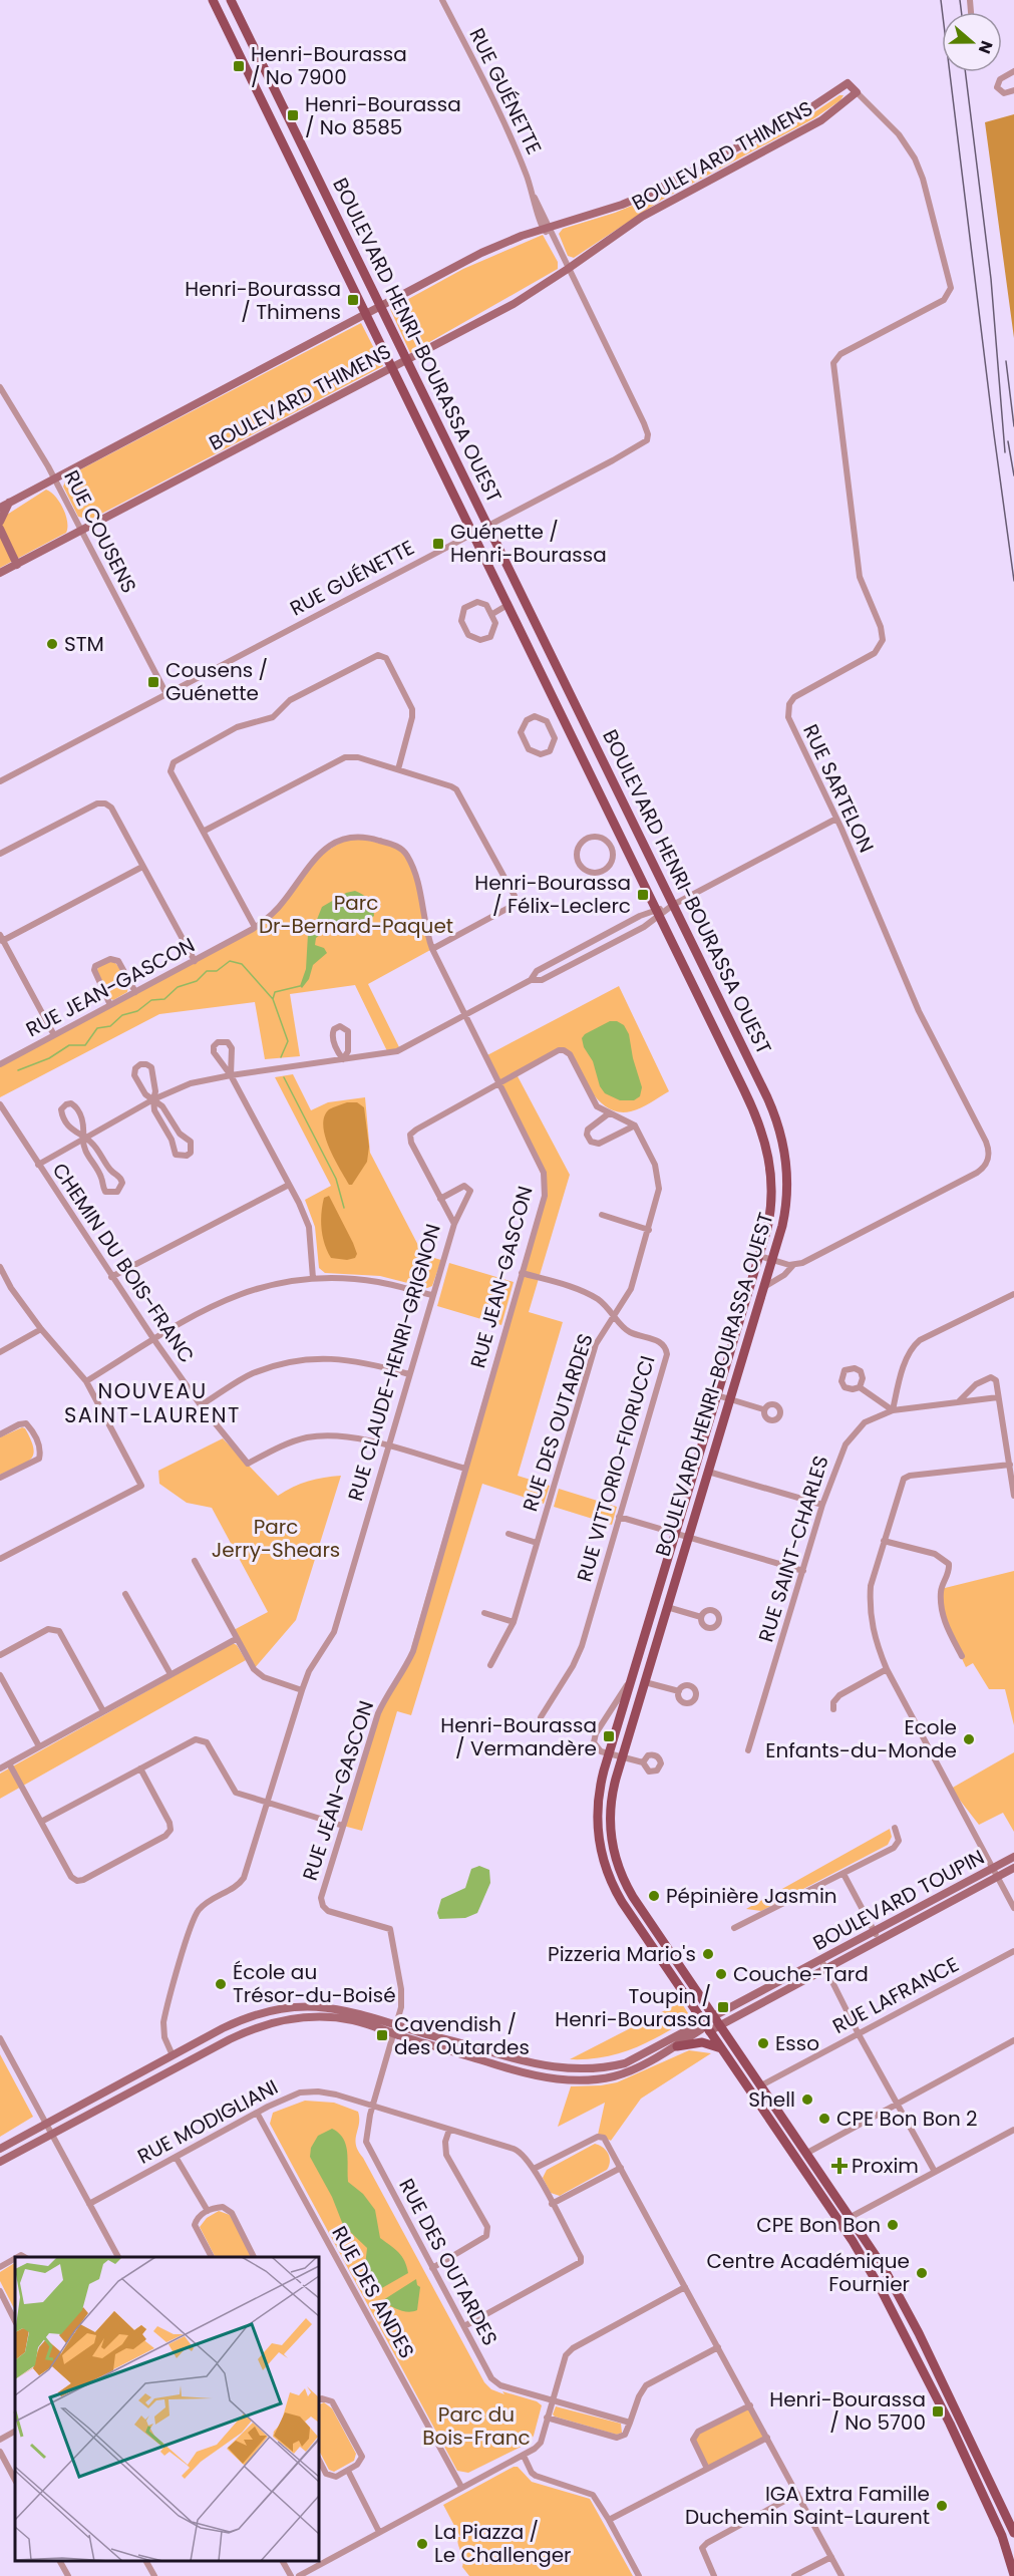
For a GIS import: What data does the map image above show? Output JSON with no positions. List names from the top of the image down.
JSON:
{
  "streets": {
    "main road": ["BOULEVARD HENRI-BOURASSA OUEST"],
    "street": [
      "RUE GUÉNETTE",
      "BOULEVARD THIMENS",
      "RUE COUSENS",
      "RUE SARTELON",
      "RUE JEAN-GASCON",
      "CHEMIN DU BOIS-FRANC",
      "RUE CLAUDE-HENRI-GRIGNON",
      "RUE DES OUTARDES",
      "RUE VITTORIO-FIORUCCI",
      "RUE SAINT-CHARLES",
      "BOULEVARD TOUPIN",
      "RUE LAFRANCE",
      "RUE MODIGLIANI",
      "RUE DES ANDES"
    ]
  },
  "crossings": [
    ["RUE GUÉNETTE", "BOULEVARD THIMENS"],
    ["RUE GUÉNETTE", "BOULEVARD HENRI-BOURASSA OUEST"],
    ["RUE GUÉNETTE", "RUE COUSENS"],
    ["BOULEVARD THIMENS", "BOULEVARD HENRI-BOURASSA OUEST"],
    ["BOULEVARD THIMENS", "RUE COUSENS"],
    ["BOULEVARD THIMENS", "RUE SARTELON"],
    ["BOULEVARD HENRI-BOURASSA OUEST", "RUE SARTELON"],
    ["BOULEVARD HENRI-BOURASSA OUEST", "BOULEVARD TOUPIN"],
    ["BOULEVARD HENRI-BOURASSA OUEST", "RUE LAFRANCE"],
    ["RUE JEAN-GASCON", "RUE CLAUDE-HENRI-GRIGNON"],
    ["RUE JEAN-GASCON", "RUE DES OUTARDES"],
    ["RUE JEAN-GASCON", "RUE VITTORIO-FIORUCCI"],
    ["CHEMIN DU BOIS-FRANC", "RUE CLAUDE-HENRI-GRIGNON"],
    ["RUE DES OUTARDES", "RUE VITTORIO-FIORUCCI"],
    ["RUE DES OUTARDES", "RUE MODIGLIANI"],
    ["RUE MODIGLIANI", "RUE DES ANDES"]
  ],
  "districts": ["NOUVEAU SAINT-LAURENT"],
  "parks": ["Parc Dr-Bernard-Paquet", "Parc Jerry-Shears", "Parc du Bois-Franc"],
  "places": {
    "transit": [
      "Henri-Bourassa / No 7900",
      "Henri-Bourassa / No 8585",
      "Henri-Bourassa / Thimens",
      "Guénette / Henri-Bourassa",
      "Cousens / Guénette",
      "Henri-Bourassa / Félix-Leclerc",
      "Henri-Bourassa / Vermandère",
      "Toupin / Henri-Bourassa",
      "Cavendish / des Outardes",
      "Henri-Bourassa / No 5700"
    ],
    "other": [
      "STM",
      "Ecole Enfants-du-Monde",
      "Pépinière Jasmin",
      "Pizzeria Mario's",
      "Couche-Tard",
      "École au Trésor-du-Boisé",
      "Esso",
      "Shell",
      "CPE Bon Bon 2",
      "CPE Bon Bon",
      "Centre Académique Fournier",
      "IGA Extra Famille Duchemin Saint-Laurent",
      "La Piazza / Le Challenger"
    ],
    "health": ["Proxim"]
  },
  "north": "right"
}
